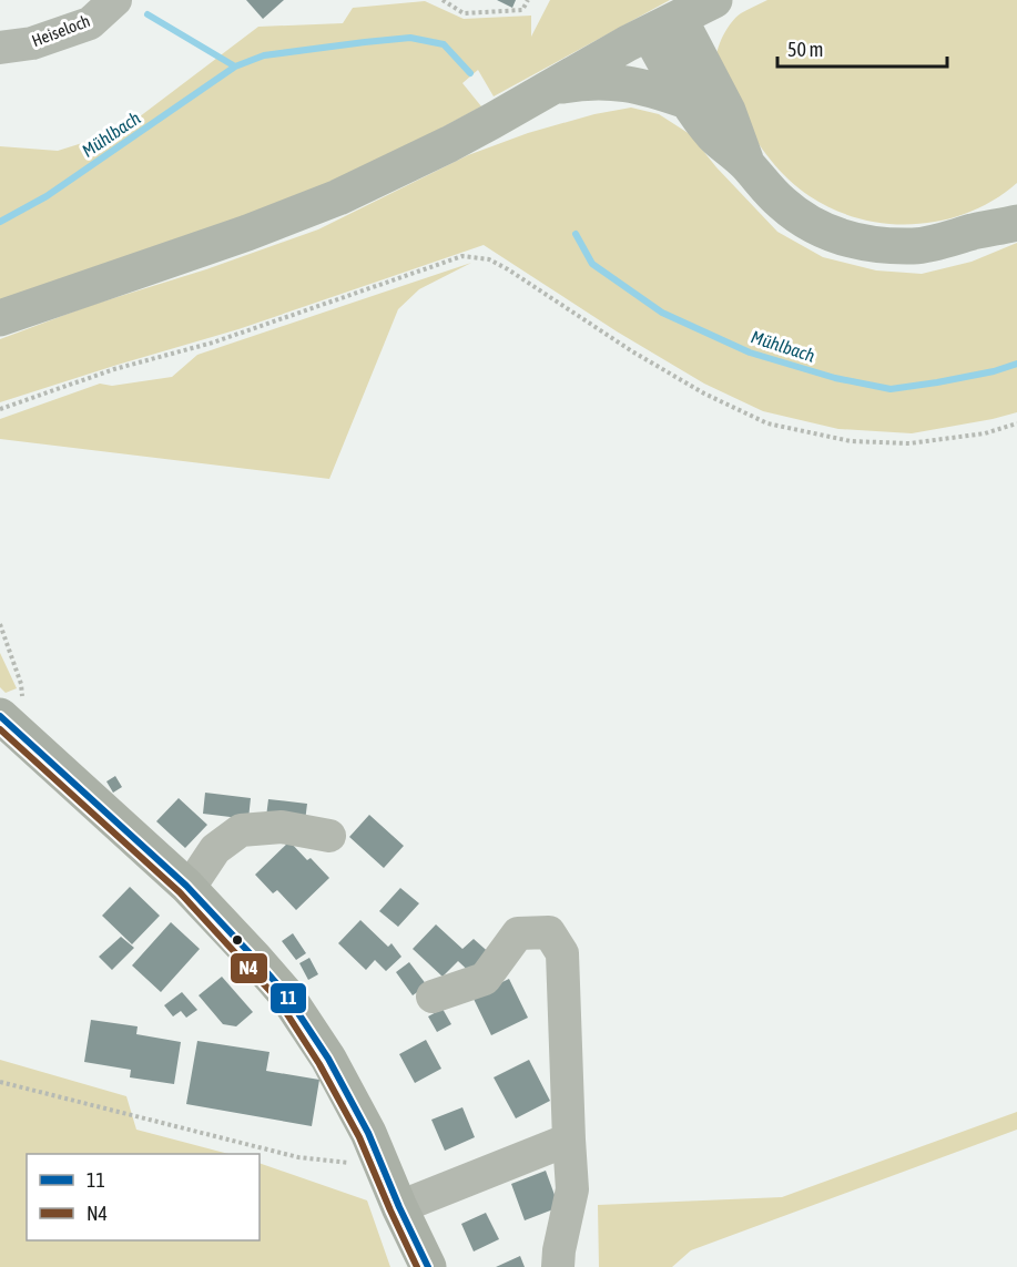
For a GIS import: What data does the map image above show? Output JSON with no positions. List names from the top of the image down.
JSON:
{
  "streets": {
    "street": ["Heiseloch"]
  },
  "water": ["Mühlbach"],
  "lines": ["transit line 11", "transit line N4"],
  "legend": ["11", "N4"],
  "scale_bar": "50 m"
}
